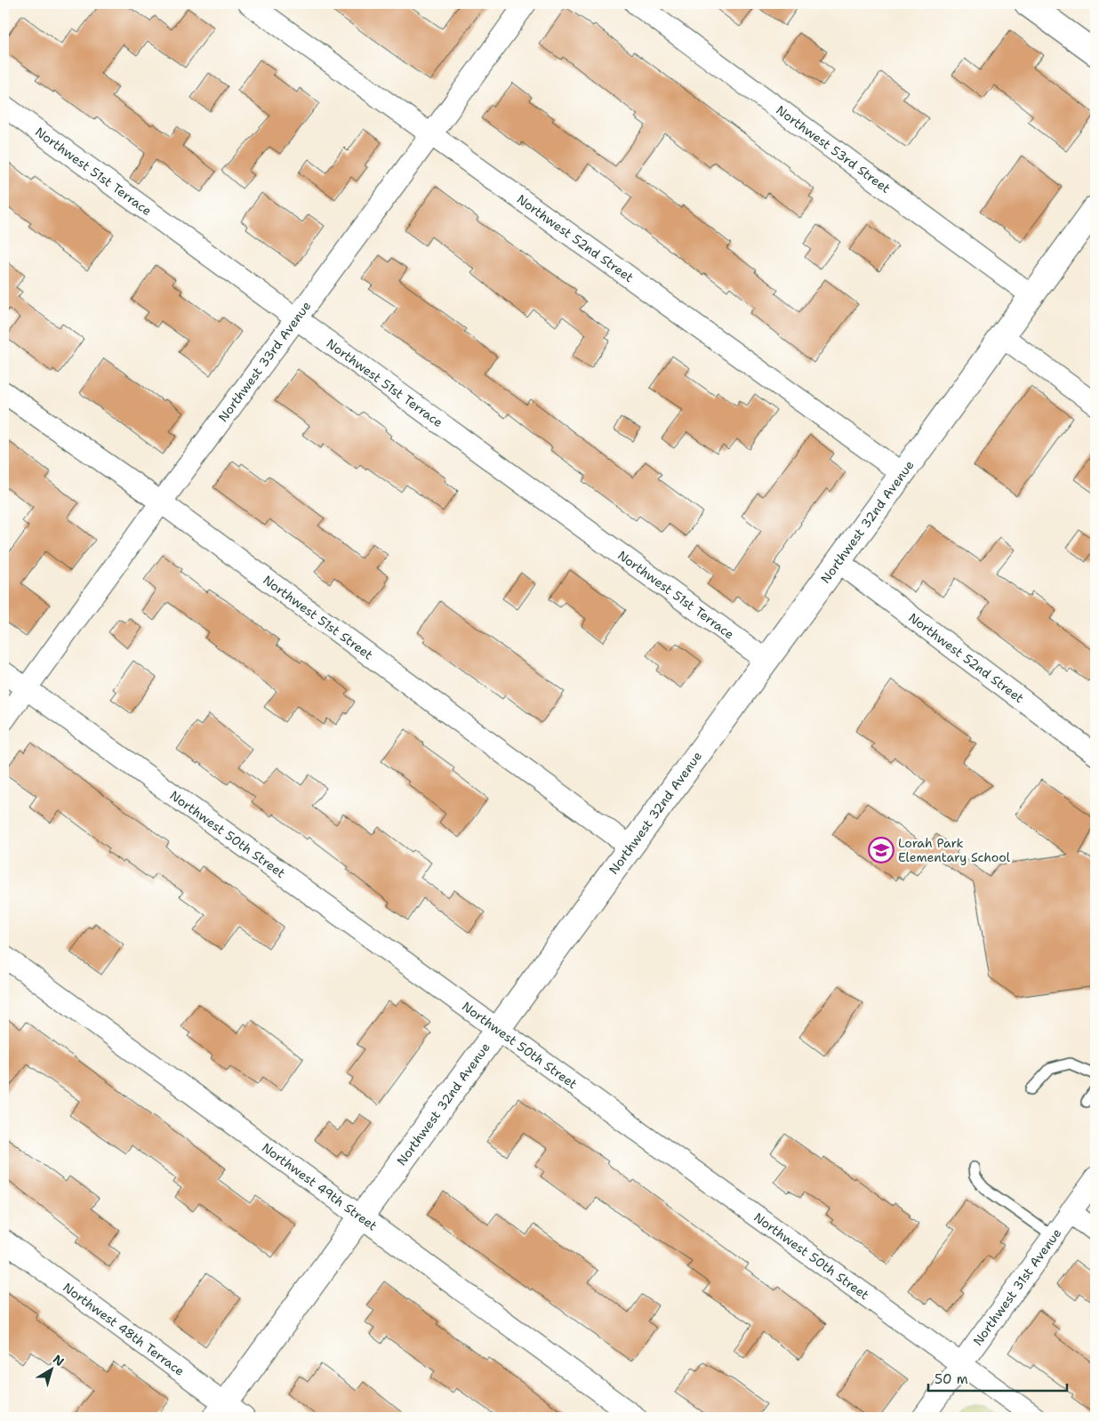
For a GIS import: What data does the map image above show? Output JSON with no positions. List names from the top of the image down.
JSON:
{
  "streets": {
    "main road": ["Northwest 32nd Avenue"],
    "street": [
      "Northwest 53rd Street",
      "Northwest 51st Terrace",
      "Northwest 52nd Street",
      "Northwest 33rd Avenue",
      "Northwest 51st Street",
      "Northwest 50th Street",
      "Northwest 49th Street",
      "Northwest 31st Avenue",
      "Northwest 48th Terrace"
    ]
  },
  "crossings": [
    ["Northwest 53rd Street", "Northwest 32nd Avenue"],
    ["Northwest 51st Terrace", "Northwest 33rd Avenue"],
    ["Northwest 51st Terrace", "Northwest 32nd Avenue"],
    ["Northwest 52nd Street", "Northwest 33rd Avenue"],
    ["Northwest 52nd Street", "Northwest 32nd Avenue"],
    ["Northwest 33rd Avenue", "Northwest 51st Street"],
    ["Northwest 33rd Avenue", "Northwest 50th Street"],
    ["Northwest 32nd Avenue", "Northwest 51st Street"],
    ["Northwest 32nd Avenue", "Northwest 50th Street"],
    ["Northwest 32nd Avenue", "Northwest 49th Street"],
    ["Northwest 32nd Avenue", "Northwest 48th Terrace"],
    ["Northwest 50th Street", "Northwest 31st Avenue"]
  ],
  "places": {
    "school or university": ["Lorah Park Elementary School"]
  },
  "scale_bar": "50 m",
  "north": "top right"
}
